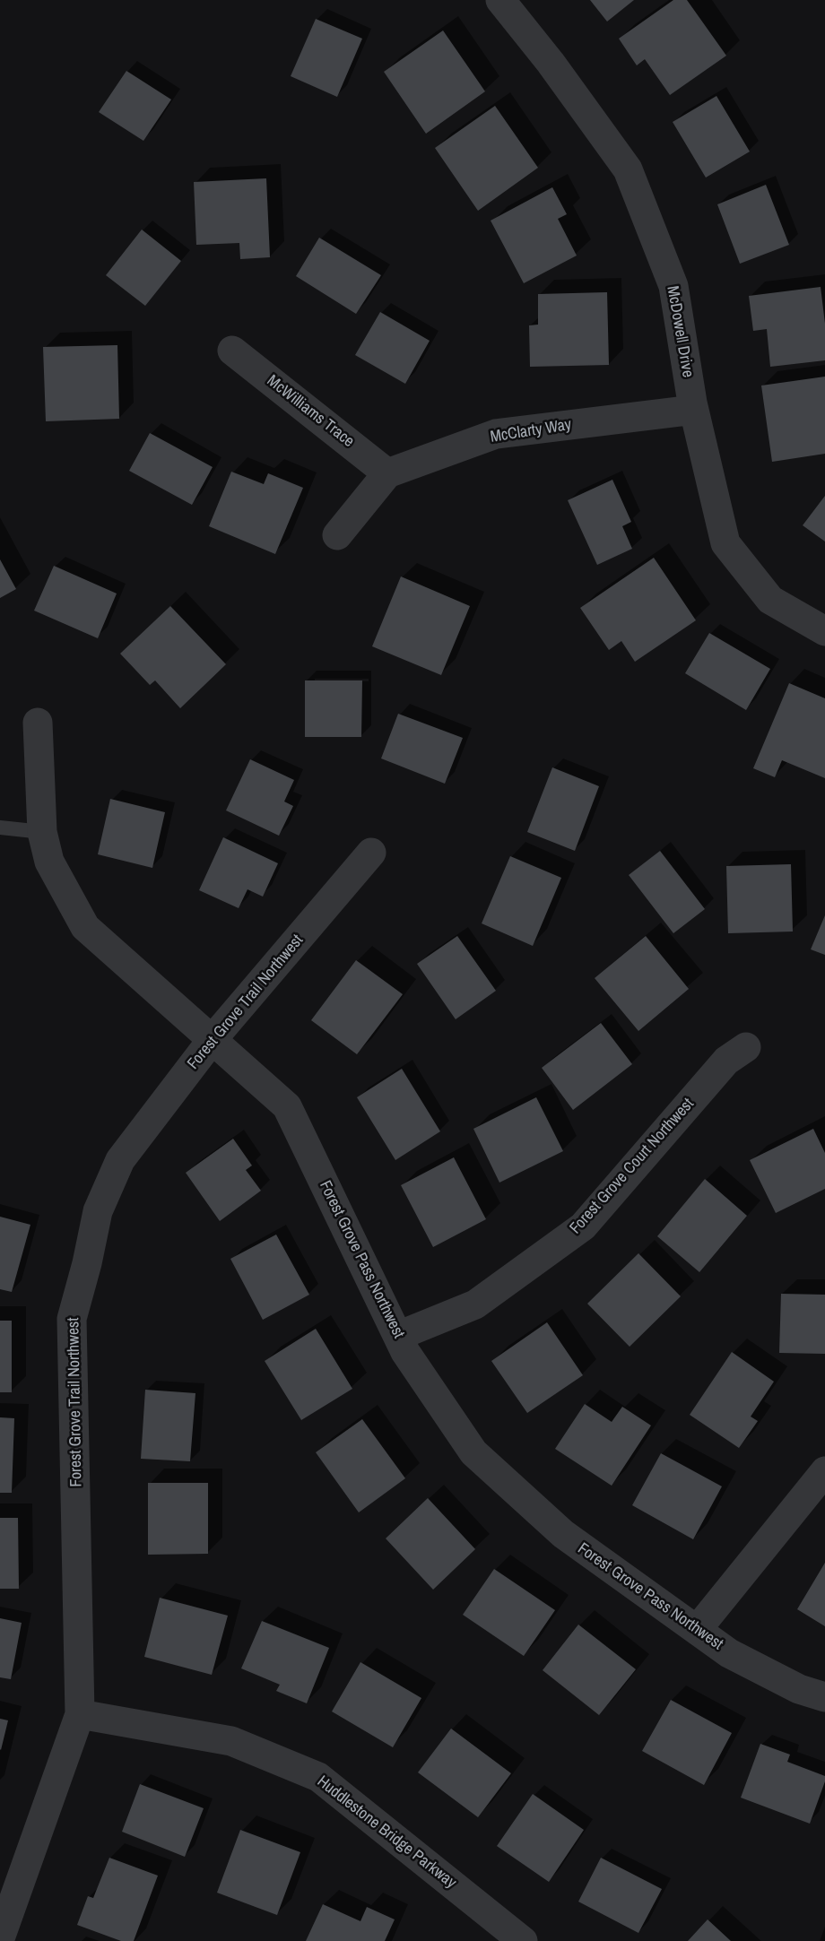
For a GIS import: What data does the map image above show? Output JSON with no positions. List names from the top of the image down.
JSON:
{
  "streets": {
    "street": [
      "McDowell Drive",
      "McWilliams Trace",
      "McClarty Way",
      "Forest Grove Trail Northwest",
      "Forest Grove Court Northwest",
      "Forest Grove Pass Northwest",
      "Huddlestone Bridge Parkway"
    ]
  },
  "crossings": [
    ["McDowell Drive", "McClarty Way"],
    ["McWilliams Trace", "McClarty Way"],
    ["Forest Grove Trail Northwest", "Forest Grove Pass Northwest"],
    ["Forest Grove Trail Northwest", "Huddlestone Bridge Parkway"],
    ["Forest Grove Court Northwest", "Forest Grove Pass Northwest"]
  ]
}
